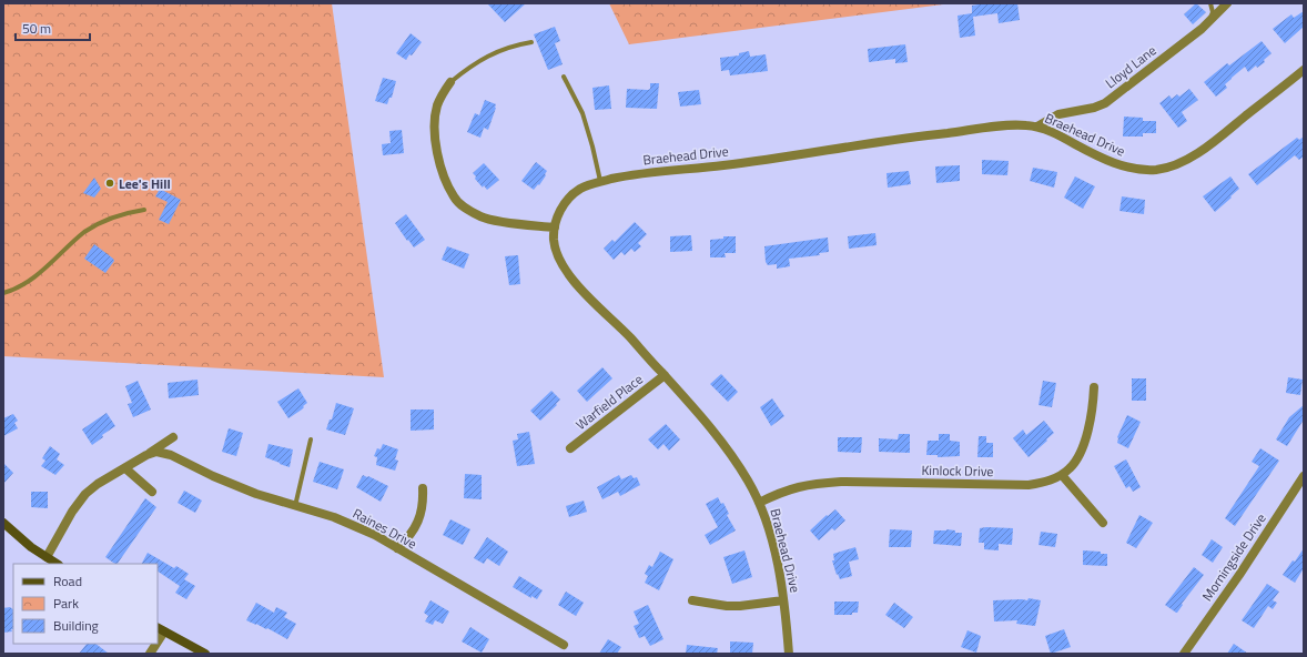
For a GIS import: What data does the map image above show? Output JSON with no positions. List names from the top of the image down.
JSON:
{
  "streets": {
    "street": [
      "Lloyd Lane",
      "Braehead Drive",
      "Warfield Place",
      "Kinlock Drive",
      "Raines Drive",
      "Morningside Drive"
    ]
  },
  "crossings": [
    ["Lloyd Lane", "Braehead Drive"],
    ["Braehead Drive", "Warfield Place"],
    ["Braehead Drive", "Kinlock Drive"]
  ],
  "places": ["Lee's Hill"],
  "legend": ["Road", "Park", "Building"],
  "scale_bar": "50 m"
}
